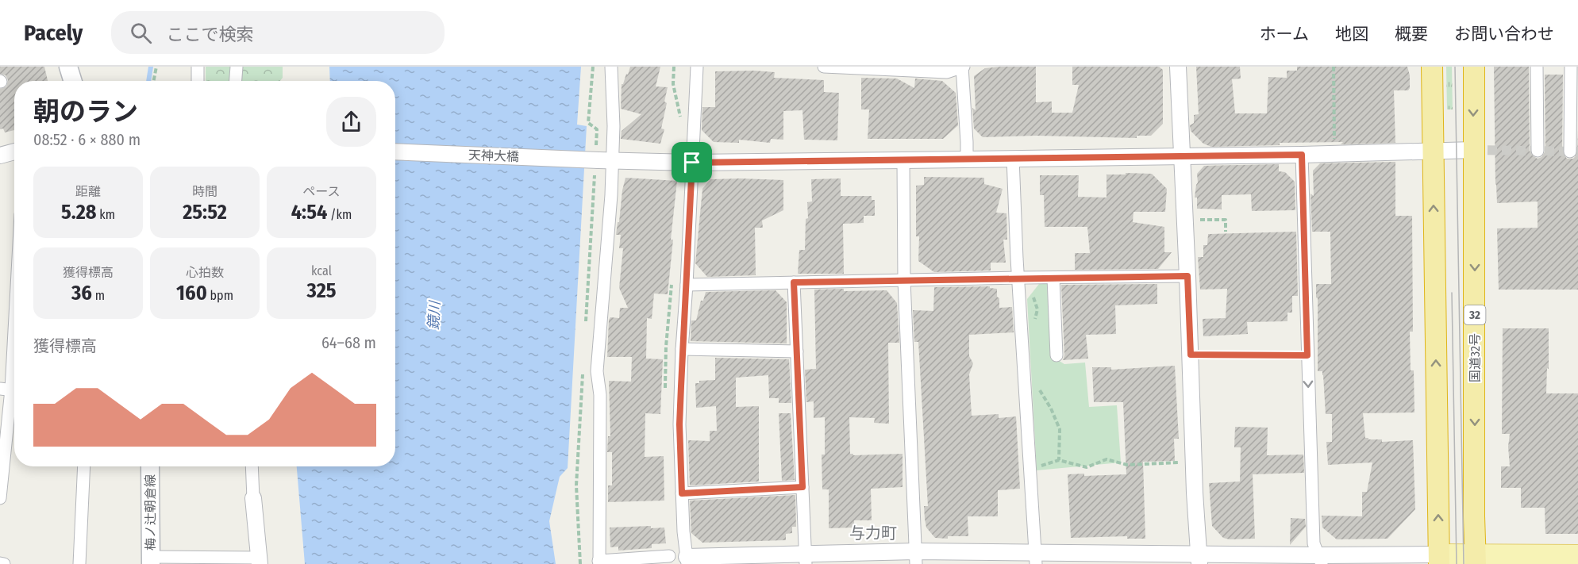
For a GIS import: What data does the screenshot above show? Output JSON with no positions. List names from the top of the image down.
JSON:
{
  "streets": {
    "highway": ["32", "国道32号"],
    "main road": ["梅ノ辻朝倉線"],
    "street": ["天神大橋"]
  },
  "crossings": [
    ["天神大橋", "国道32号"]
  ],
  "districts": ["与力町"],
  "water": ["鏡川"],
  "page": {
    "header": "Pacely",
    "search": "ここで検索",
    "nav": [
      "ホーム",
      "地図",
      "概要",
      "お問い合わせ"
    ],
    "heading": ["朝のラン", "08:52 · 6 × 880 m"],
    "stats": [
      ["距離", "5.28 km"],
      ["時間", "25:52"],
      ["ペース", "4:54 /km"],
      ["獲得標高", "36 m"],
      ["心拍数", "160 bpm"],
      ["kcal", "325"]
    ],
    "chart": ["獲得標高", "64–68 m"]
  }
}
